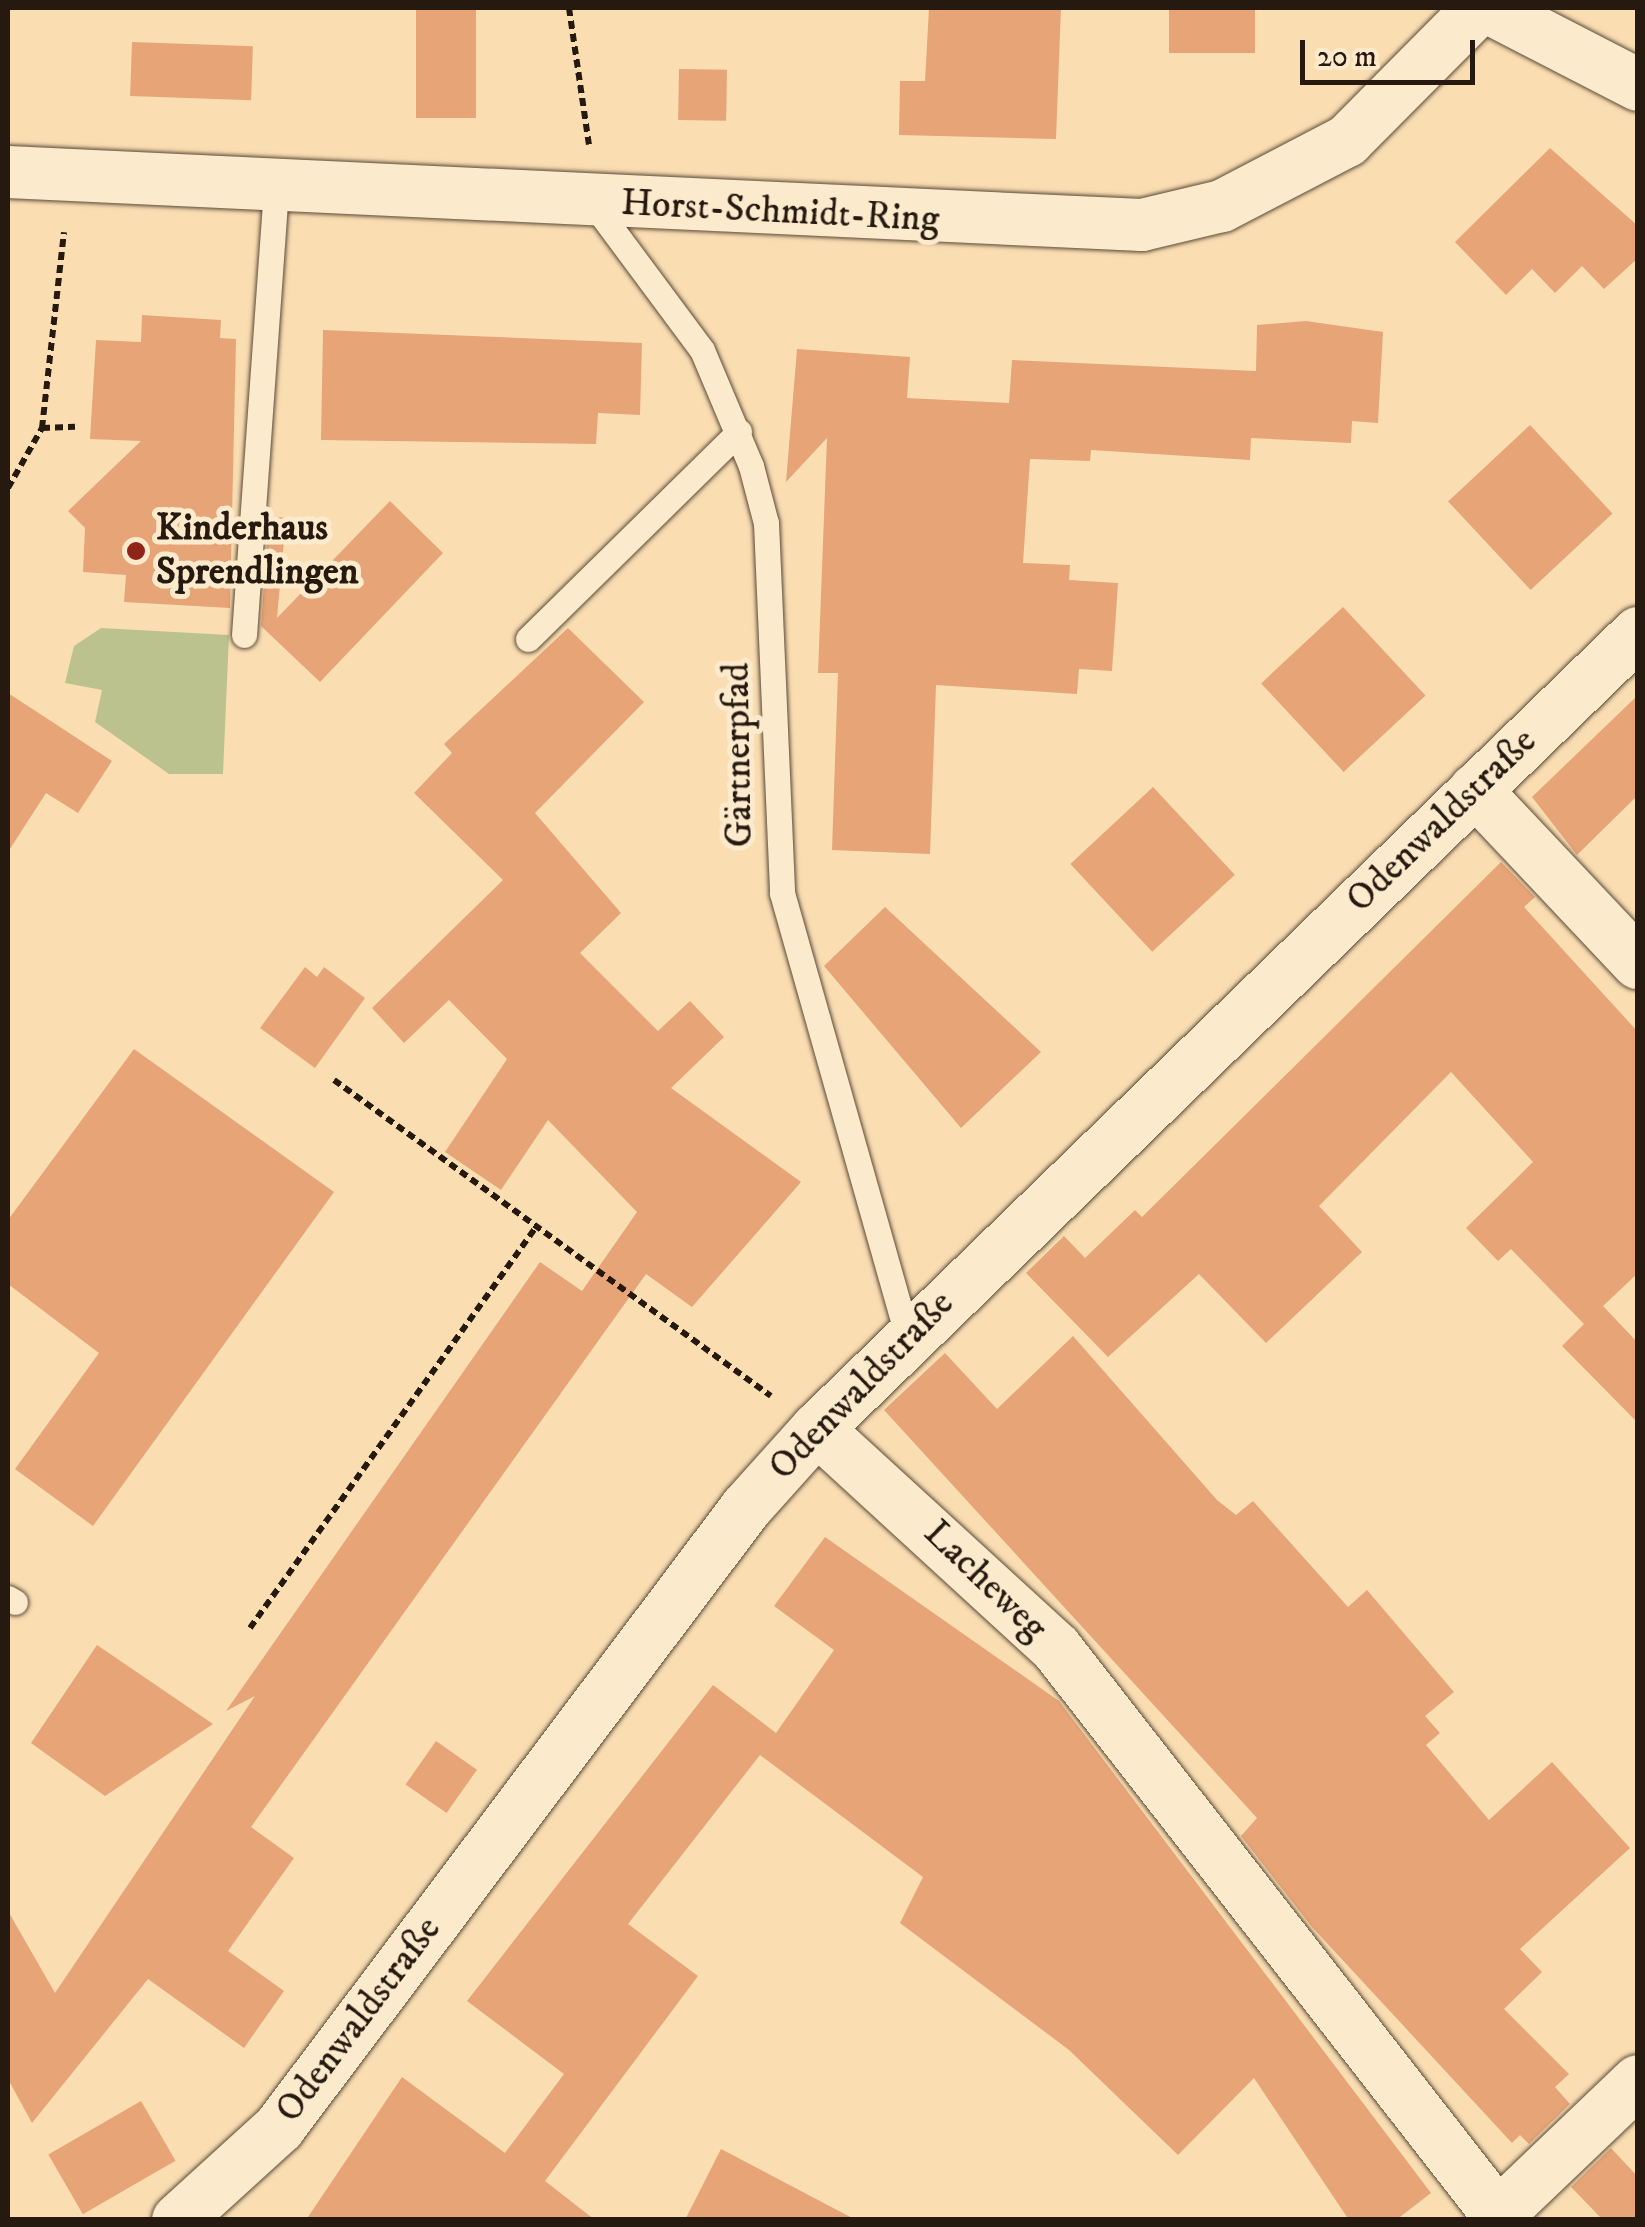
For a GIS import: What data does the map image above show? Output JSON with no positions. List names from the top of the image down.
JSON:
{
  "streets": {
    "street": ["Horst-Schmidt-Ring", "Odenwaldstraße", "Lacheweg"],
    "lane": ["Gärtnerpfad"]
  },
  "crossings": [
    ["Horst-Schmidt-Ring", "Gärtnerpfad"],
    ["Gärtnerpfad", "Odenwaldstraße"],
    ["Odenwaldstraße", "Lacheweg"]
  ],
  "places": ["Kinderhaus Sprendlingen"],
  "scale_bar": "20 m"
}
